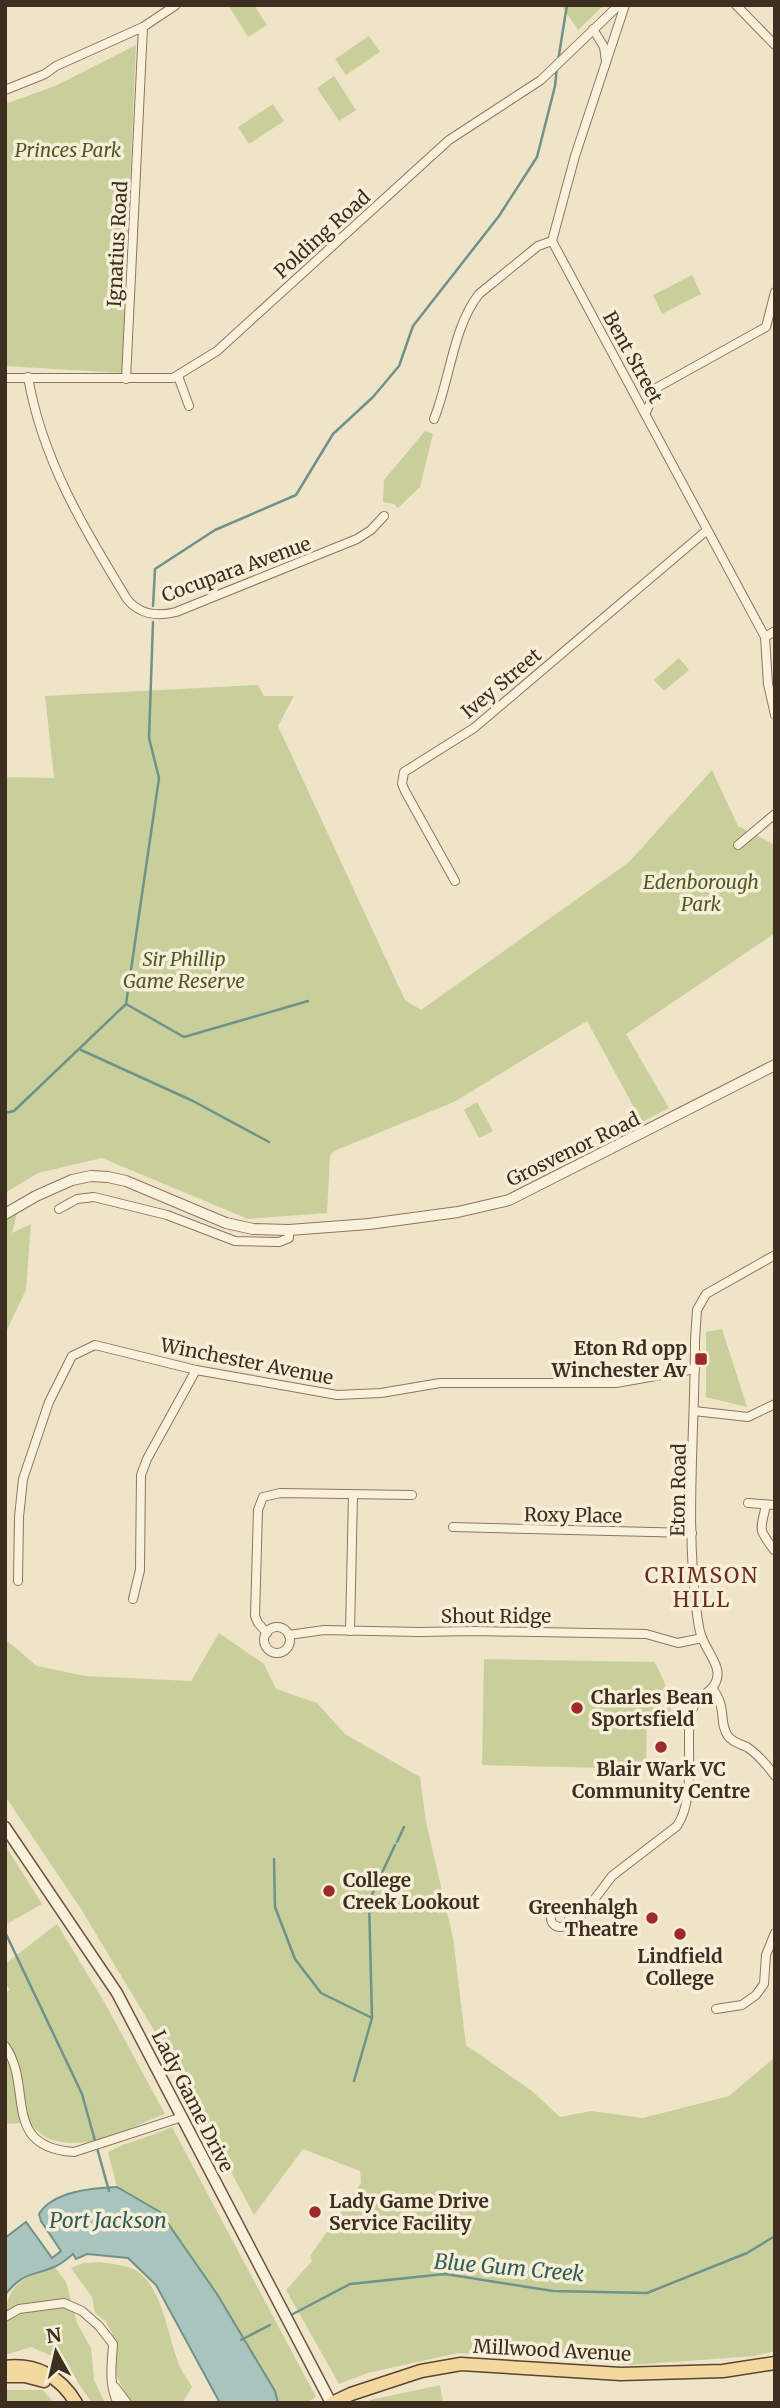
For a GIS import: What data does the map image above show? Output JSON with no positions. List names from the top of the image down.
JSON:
{
  "streets": {
    "main road": ["Lady Game Drive", "Millwood Avenue"],
    "street": [
      "Polding Road",
      "Ignatius Road",
      "Bent Street",
      "Cocupara Avenue",
      "Ivey Street",
      "Grosvenor Road",
      "Winchester Avenue",
      "Eton Road",
      "Roxy Place",
      "Shout Ridge"
    ]
  },
  "crossings": [
    ["Polding Road", "Ignatius Road"],
    ["Polding Road", "Cocupara Avenue"],
    ["Bent Street", "Ivey Street"],
    ["Winchester Avenue", "Eton Road"],
    ["Eton Road", "Roxy Place"],
    ["Eton Road", "Shout Ridge"],
    ["Lady Game Drive", "Millwood Avenue"]
  ],
  "districts": ["CRIMSON HILL"],
  "water": ["Port Jackson", "Blue Gum Creek"],
  "parks": ["Princes Park", "Edenborough Park", "Sir Phillip Game Reserve"],
  "places": {
    "transit": ["Eton Rd opp Winchester Av"],
    "other": [
      "Charles Bean Sportsfield",
      "Blair Wark VC Community Centre",
      "College Creek Lookout",
      "Greenhalgh Theatre",
      "Lindfield College",
      "Lady Game Drive Service Facility"
    ]
  },
  "north": "top"
}
